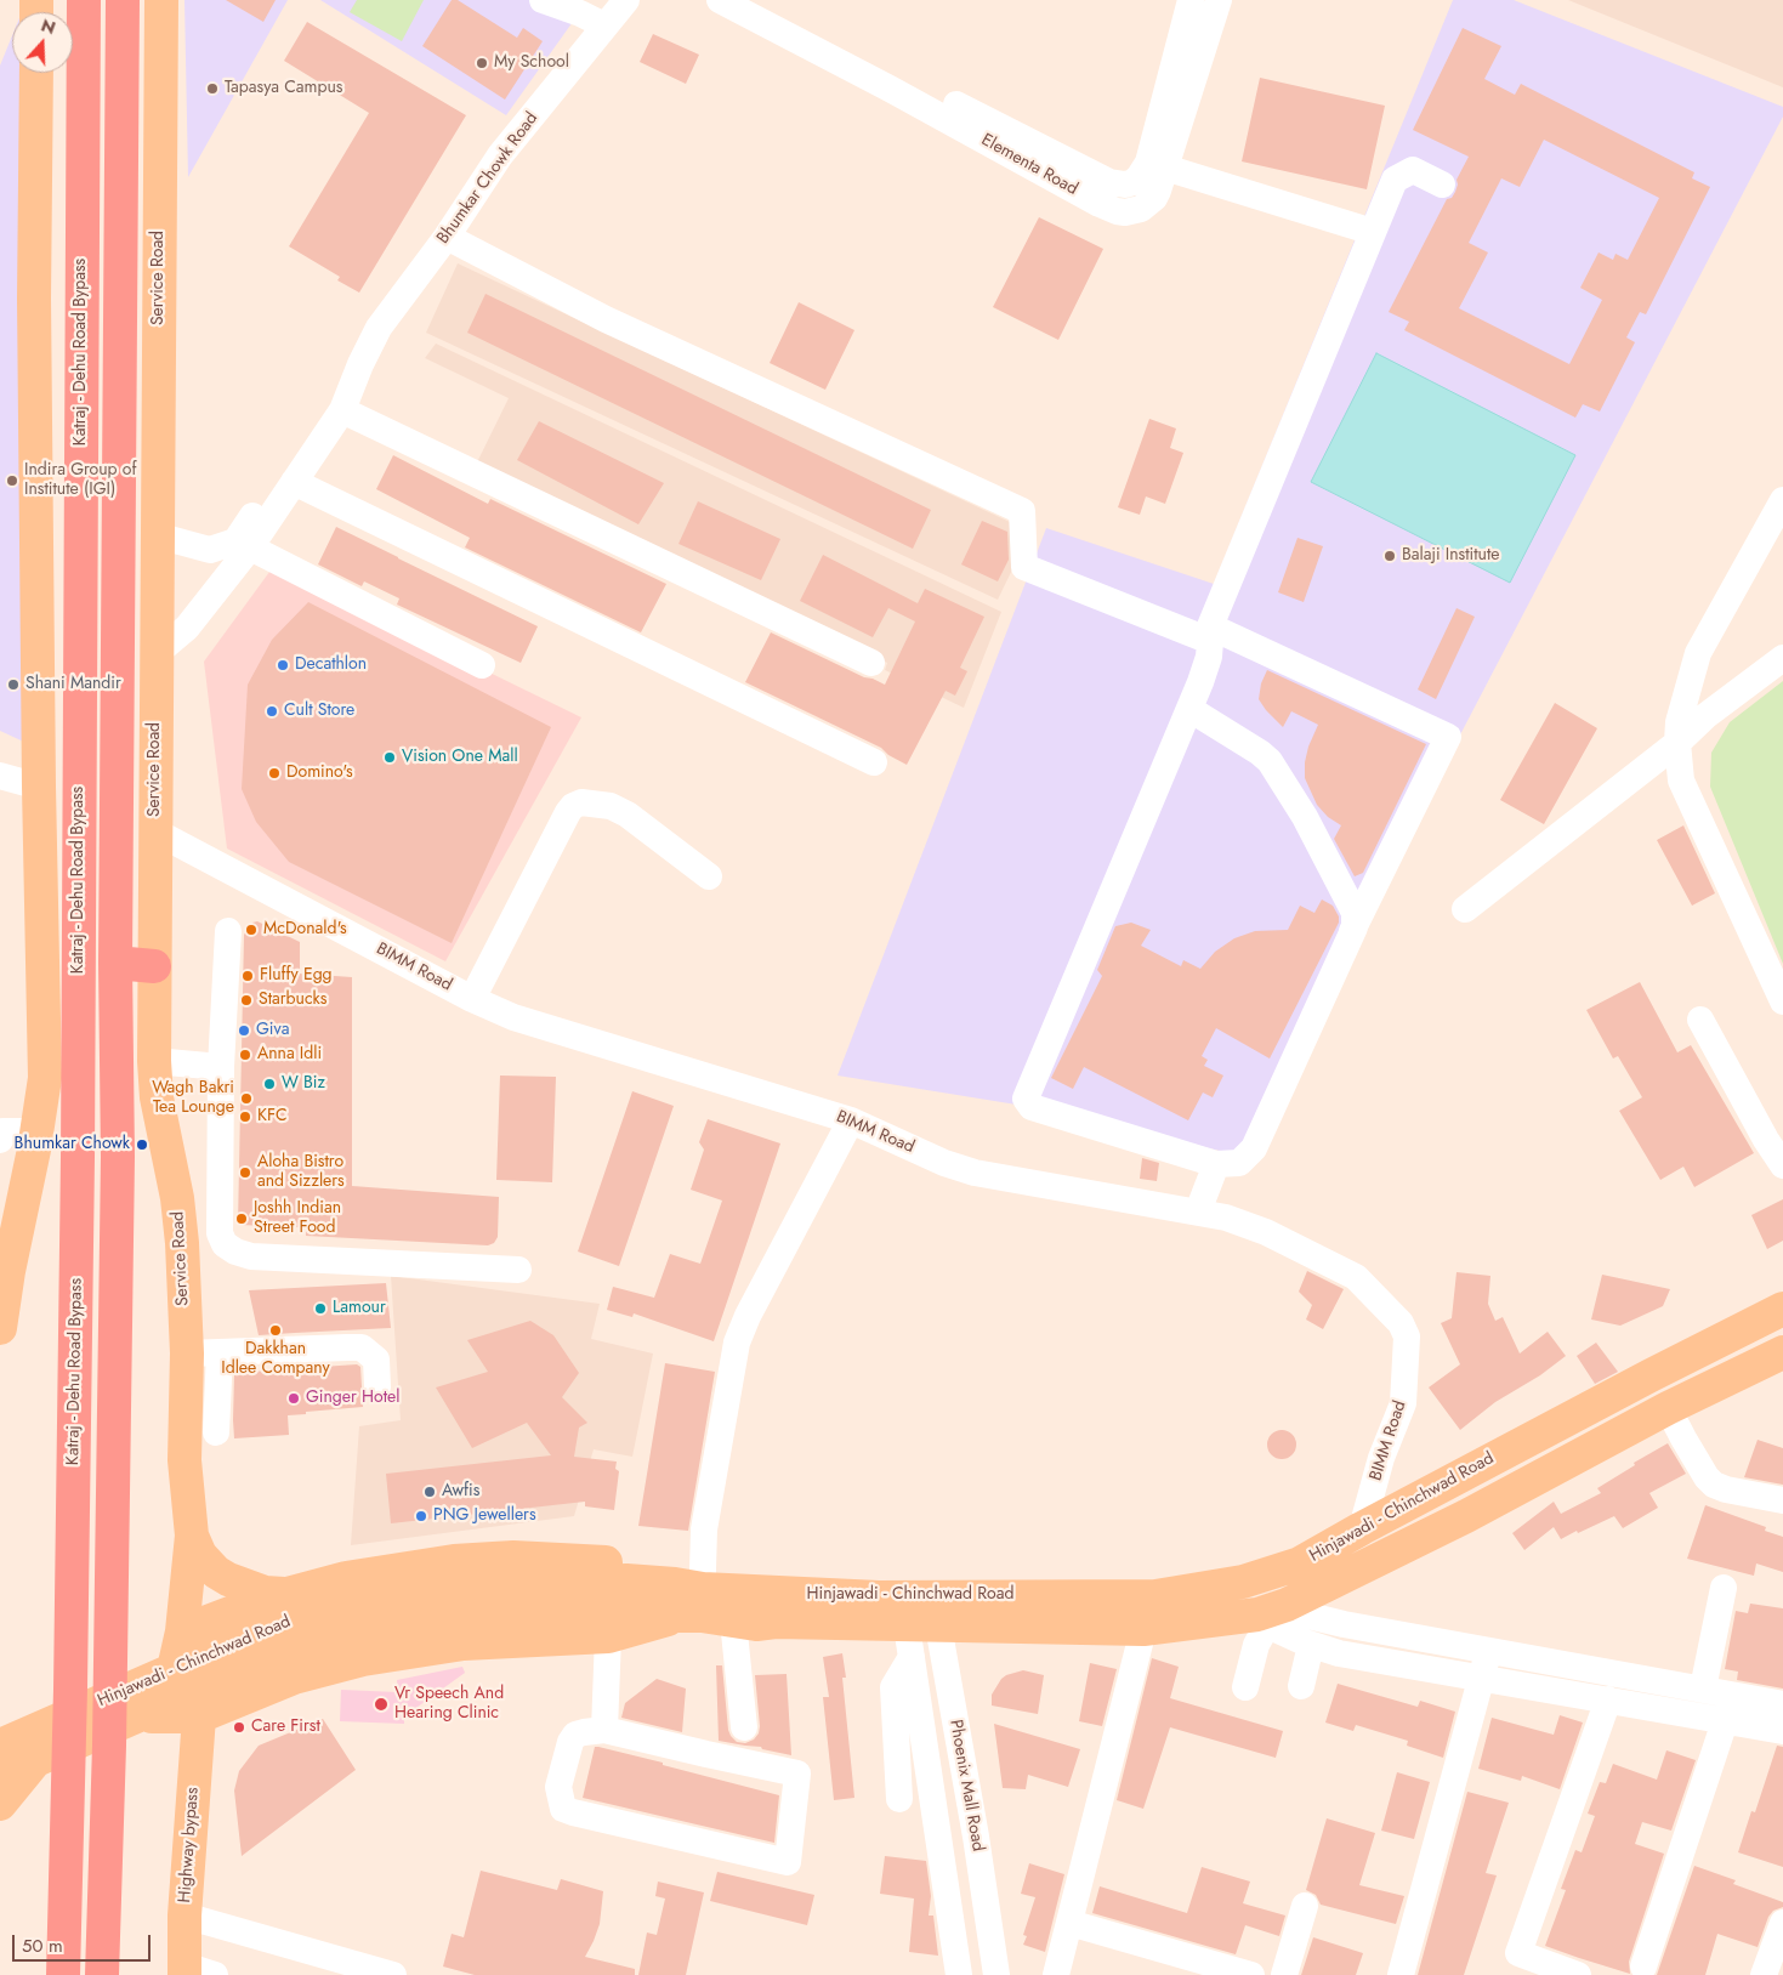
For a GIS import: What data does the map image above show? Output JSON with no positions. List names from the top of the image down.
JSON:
{
  "streets": {
    "highway": ["Katraj - Dehu Road Bypass"],
    "main road": ["Service Road", "Hinjawadi - Chinchwad Road", "Highway bypass"],
    "street": [
      "Elementa Road",
      "Bhumkar Chowk Road",
      "BIMM Road",
      "Phoenix Mall Road"
    ]
  },
  "crossings": [
    ["Bhumkar Chowk Road", "Service Road"],
    ["Service Road", "BIMM Road"],
    ["BIMM Road", "Hinjawadi - Chinchwad Road"],
    ["Hinjawadi - Chinchwad Road", "Phoenix Mall Road"]
  ],
  "places": [
    "My School",
    "Tapasya Campus",
    "Indira Group of Institute (IGI)",
    "Balaji Institute",
    "Decathlon",
    "Shani Mandir",
    "Cult Store",
    "Vision One Mall",
    "Domino's",
    "McDonald's",
    "Fluffy Egg",
    "Starbucks",
    "Giva",
    "Anna Idli",
    "W Biz",
    "Wagh Bakri Tea Lounge",
    "KFC",
    "Bhumkar Chowk",
    "Aloha Bistro and Sizzlers",
    "Joshh Indian Street Food",
    "Lamour",
    "Dakkhan Idlee Company",
    "Ginger Hotel",
    "Awfis",
    "PNG Jewellers",
    "Vr Speech And Hearing Clinic",
    "Care First"
  ],
  "scale_bar": "50 m",
  "north": "top"
}
